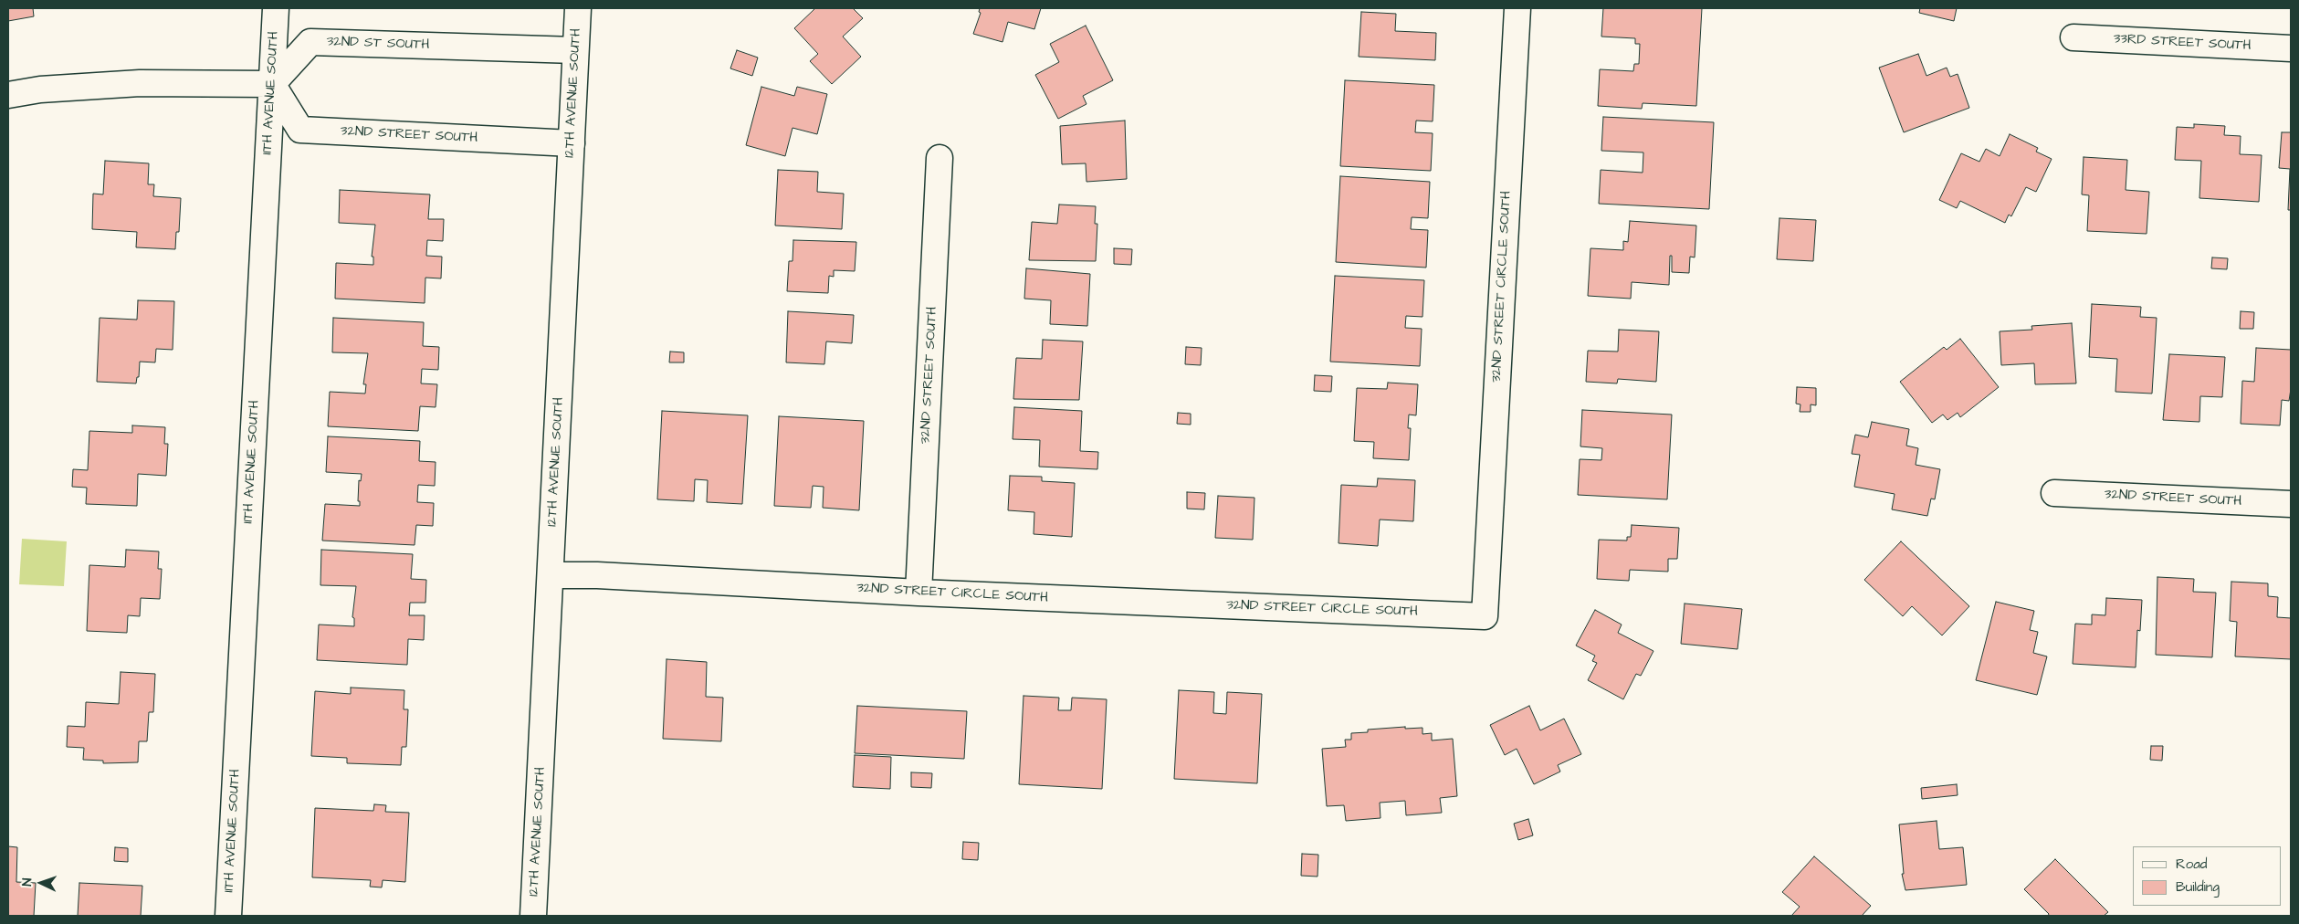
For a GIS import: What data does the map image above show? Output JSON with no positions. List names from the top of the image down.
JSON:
{
  "streets": {
    "street": [
      "33RD STREET SOUTH",
      "32ND ST SOUTH",
      "11TH AVENUE SOUTH",
      "12TH AVENUE SOUTH",
      "32ND STREET SOUTH",
      "32ND STREET CIRCLE SOUTH"
    ]
  },
  "crossings": [
    ["32ND ST SOUTH", "11TH AVENUE SOUTH"],
    ["32ND ST SOUTH", "12TH AVENUE SOUTH"],
    ["32ND ST SOUTH", "32ND STREET SOUTH"],
    ["11TH AVENUE SOUTH", "32ND STREET SOUTH"],
    ["12TH AVENUE SOUTH", "32ND STREET SOUTH"],
    ["12TH AVENUE SOUTH", "32ND STREET CIRCLE SOUTH"],
    ["32ND STREET SOUTH", "32ND STREET CIRCLE SOUTH"]
  ],
  "legend": ["Road", "Building"],
  "north": "left"
}
